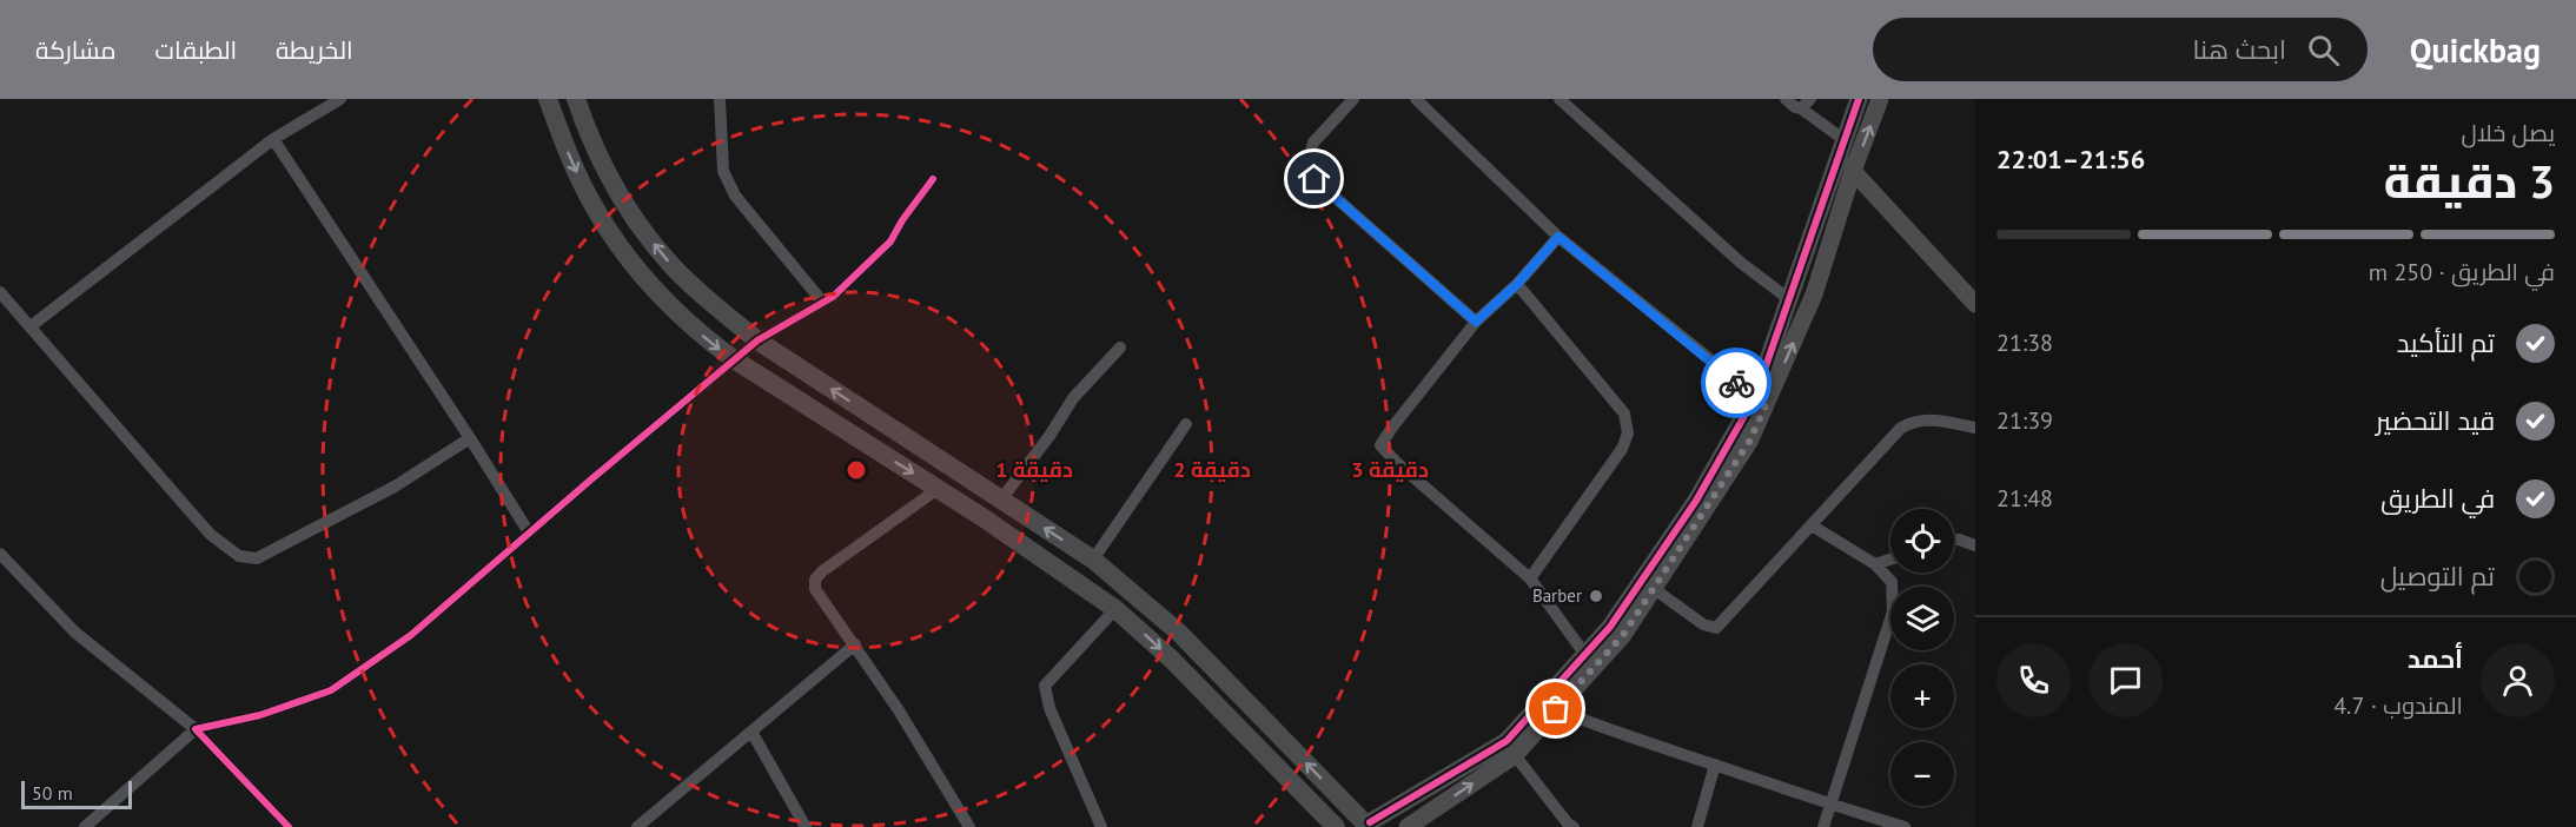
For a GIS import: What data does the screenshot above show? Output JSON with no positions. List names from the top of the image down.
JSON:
{
  "places": ["Barber"],
  "scale_bar": "50 m",
  "page": {
    "header": "Quickbag",
    "search": "ابحث هنا",
    "nav": ["الخريطة", "الطبقات", "مشاركة"],
    "heading": ["3 دقيقة", "يصل خلال", "21:56–22:01"],
    "panel": ["أحمد", "المندوب · 4.7"],
    "bar": "في الطريق · 250 m",
    "list": [
      ["تم التأكيد", "21:38"],
      ["قيد التحضير", "21:39"],
      ["في الطريق", "21:48"],
      "تم التوصيل"
    ],
    "map_buttons": ["+", "−"],
    "scale": "50 m"
  },
  "rings": ["1 دقيقة", "2 دقيقة", "3 دقيقة"]
}
